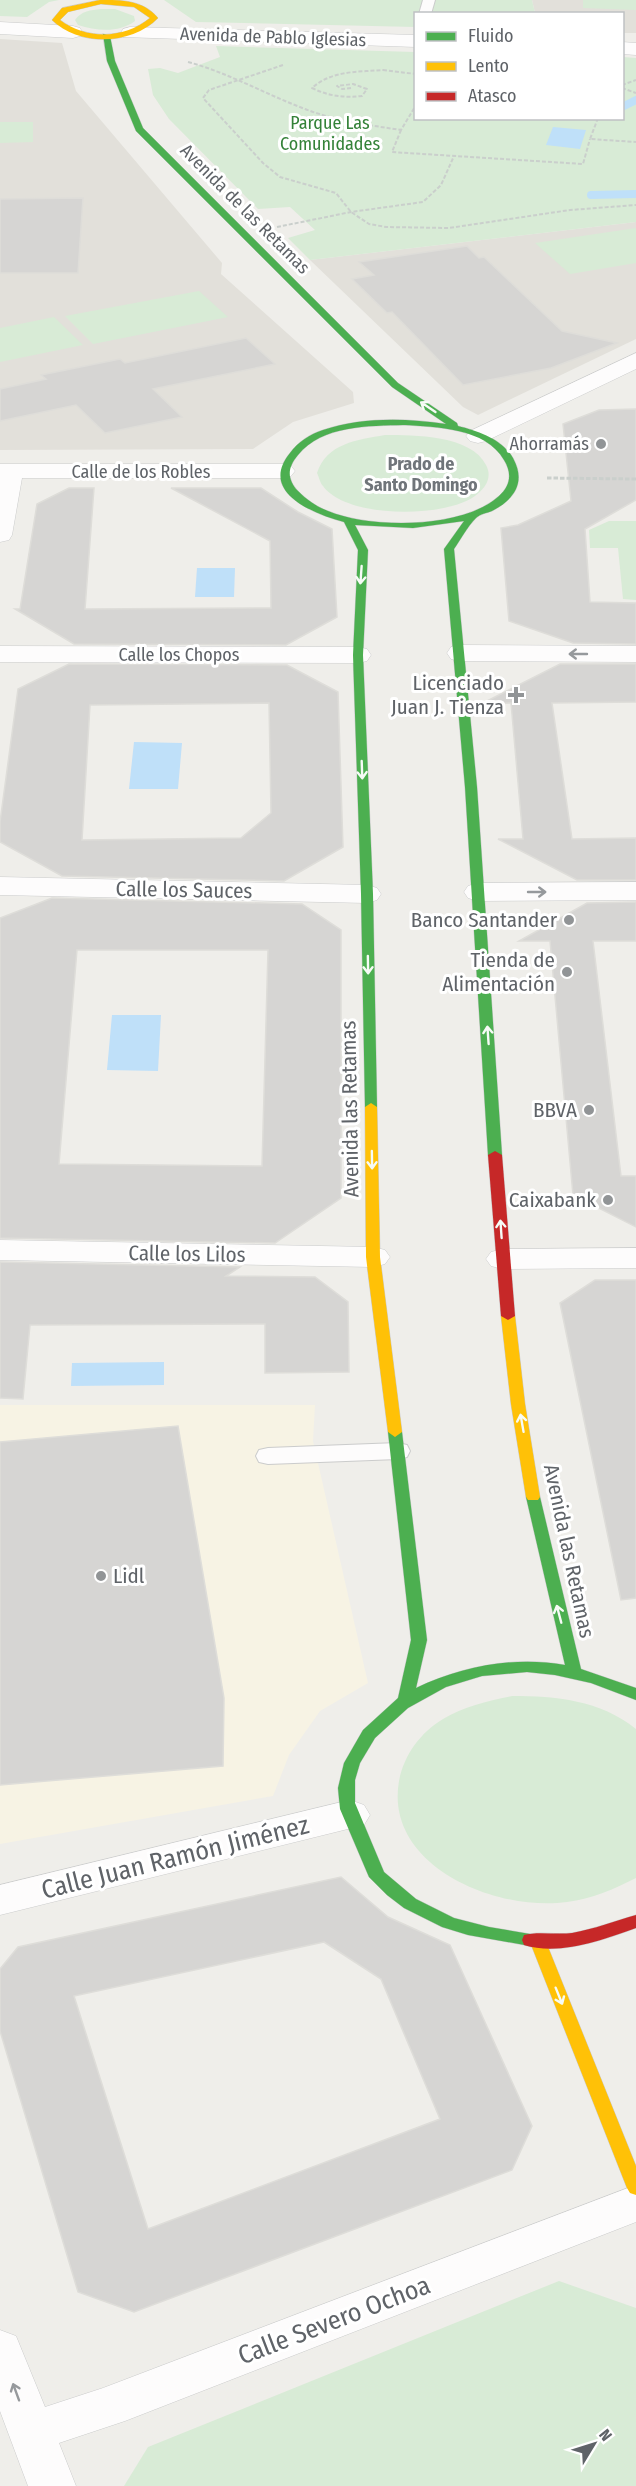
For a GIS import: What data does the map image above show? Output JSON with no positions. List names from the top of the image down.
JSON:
{
  "streets": {
    "street": [
      "Avenida de Pablo Iglesias",
      "Avenida de las Retamas",
      "Calle de los Robles",
      "Calle los Chopos",
      "Calle los Sauces",
      "Avenida las Retamas",
      "Calle los Lilos",
      "Calle Juan Ramón Jiménez",
      "Calle Severo Ochoa"
    ]
  },
  "crossings": [
    ["Calle los Chopos", "Avenida las Retamas"],
    ["Calle los Sauces", "Avenida las Retamas"],
    ["Avenida las Retamas", "Calle los Lilos"]
  ],
  "districts": ["Prado de Santo Domingo"],
  "parks": ["Parque Las Comunidades"],
  "places": {
    "other": [
      "Ahorramás",
      "Banco Santander",
      "Tienda de Alimentación",
      "BBVA",
      "Caixabank",
      "Lidl"
    ],
    "health": ["Licenciado Juan J. Tienza"]
  },
  "legend": ["Fluido", "Lento", "Atasco"],
  "north": "top right"
}
